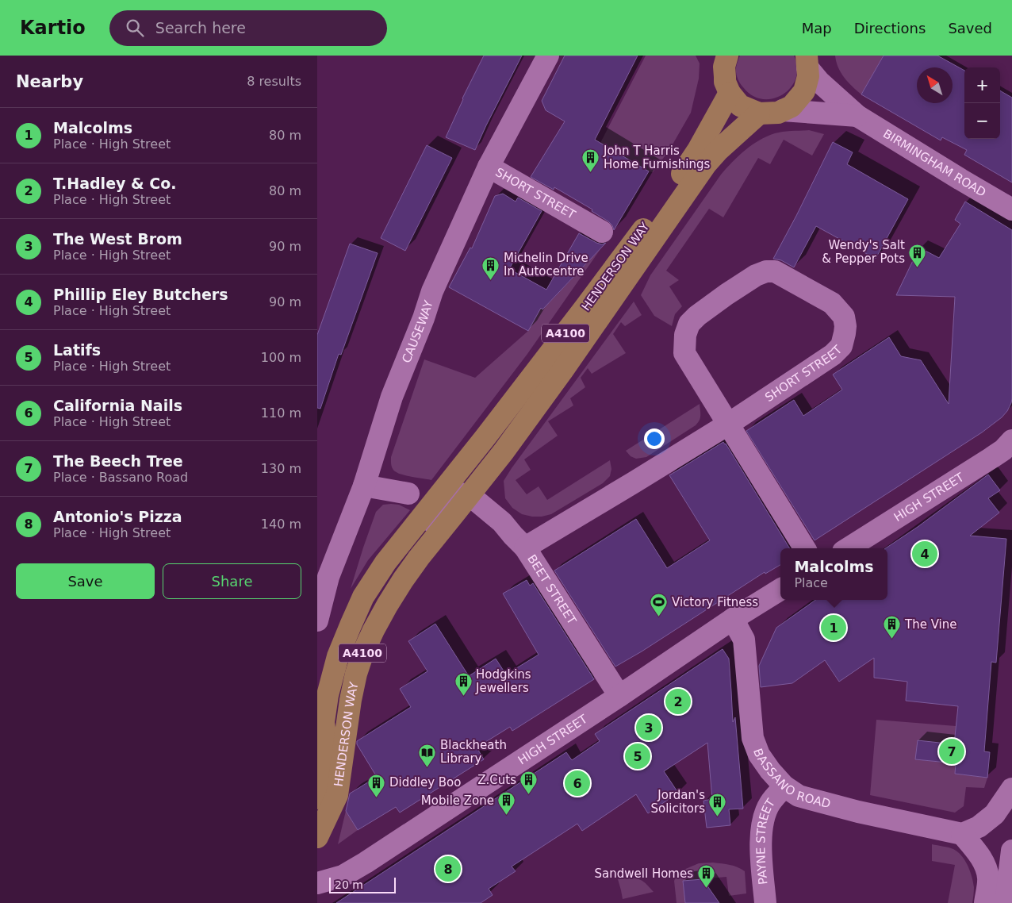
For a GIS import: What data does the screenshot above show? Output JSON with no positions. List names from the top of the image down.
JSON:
{
  "streets": {
    "main road": ["HENDERSON WAY", "A4100"],
    "street": [
      "BIRMINGHAM ROAD",
      "SHORT STREET",
      "CAUSEWAY",
      "HIGH STREET",
      "BEET STREET",
      "BASSANO ROAD",
      "PAYNE STREET"
    ]
  },
  "crossings": [
    ["SHORT STREET", "CAUSEWAY"],
    ["SHORT STREET", "BEET STREET"],
    ["HENDERSON WAY", "BEET STREET"],
    ["HIGH STREET", "BEET STREET"],
    ["HIGH STREET", "BASSANO ROAD"],
    ["BASSANO ROAD", "PAYNE STREET"]
  ],
  "places": {
    "building": [
      "John T Harris Home Furnishings",
      "Wendy's Salt & Pepper Pots",
      "Michelin Drive In Autocentre",
      "The Vine",
      "Hodgkins Jewellers",
      "Z.Cuts",
      "Diddley Boo",
      "Mobile Zone",
      "Jordan's Solicitors",
      "Sandwell Homes"
    ],
    "sports": ["Victory Fitness"],
    "library": ["Blackheath Library"]
  },
  "scale_bar": "20 m",
  "north": "top left",
  "page": {
    "header": "Kartio",
    "search": "Search here",
    "nav": ["Map", "Directions", "Saved"],
    "heading": ["Nearby", "8 results"],
    "map_buttons": ["+", "−"],
    "list": [
      {
        "mark": "1",
        "name": "Malcolms",
        "note": "Place · High Street",
        "value": "80 m"
      },
      {
        "mark": "2",
        "name": "T.Hadley & Co.",
        "note": "Place · High Street",
        "value": "80 m"
      },
      {
        "mark": "3",
        "name": "The West Brom",
        "note": "Place · High Street",
        "value": "90 m"
      },
      {
        "mark": "4",
        "name": "Phillip Eley Butchers",
        "note": "Place · High Street",
        "value": "90 m"
      },
      {
        "mark": "5",
        "name": "Latifs",
        "note": "Place · High Street",
        "value": "100 m"
      },
      {
        "mark": "6",
        "name": "California Nails",
        "note": "Place · High Street",
        "value": "110 m"
      },
      {
        "mark": "7",
        "name": "The Beech Tree",
        "note": "Place · Bassano Road",
        "value": "130 m"
      },
      {
        "mark": "8",
        "name": "Antonio's Pizza",
        "note": "Place · High Street",
        "value": "140 m"
      }
    ],
    "pins": [
      "4",
      "1",
      "2",
      "3",
      "7",
      "5",
      "6",
      "8"
    ],
    "popup": ["Malcolms", "Place"],
    "buttons": ["Save", "Share"],
    "scale": "20 m"
  }
}
